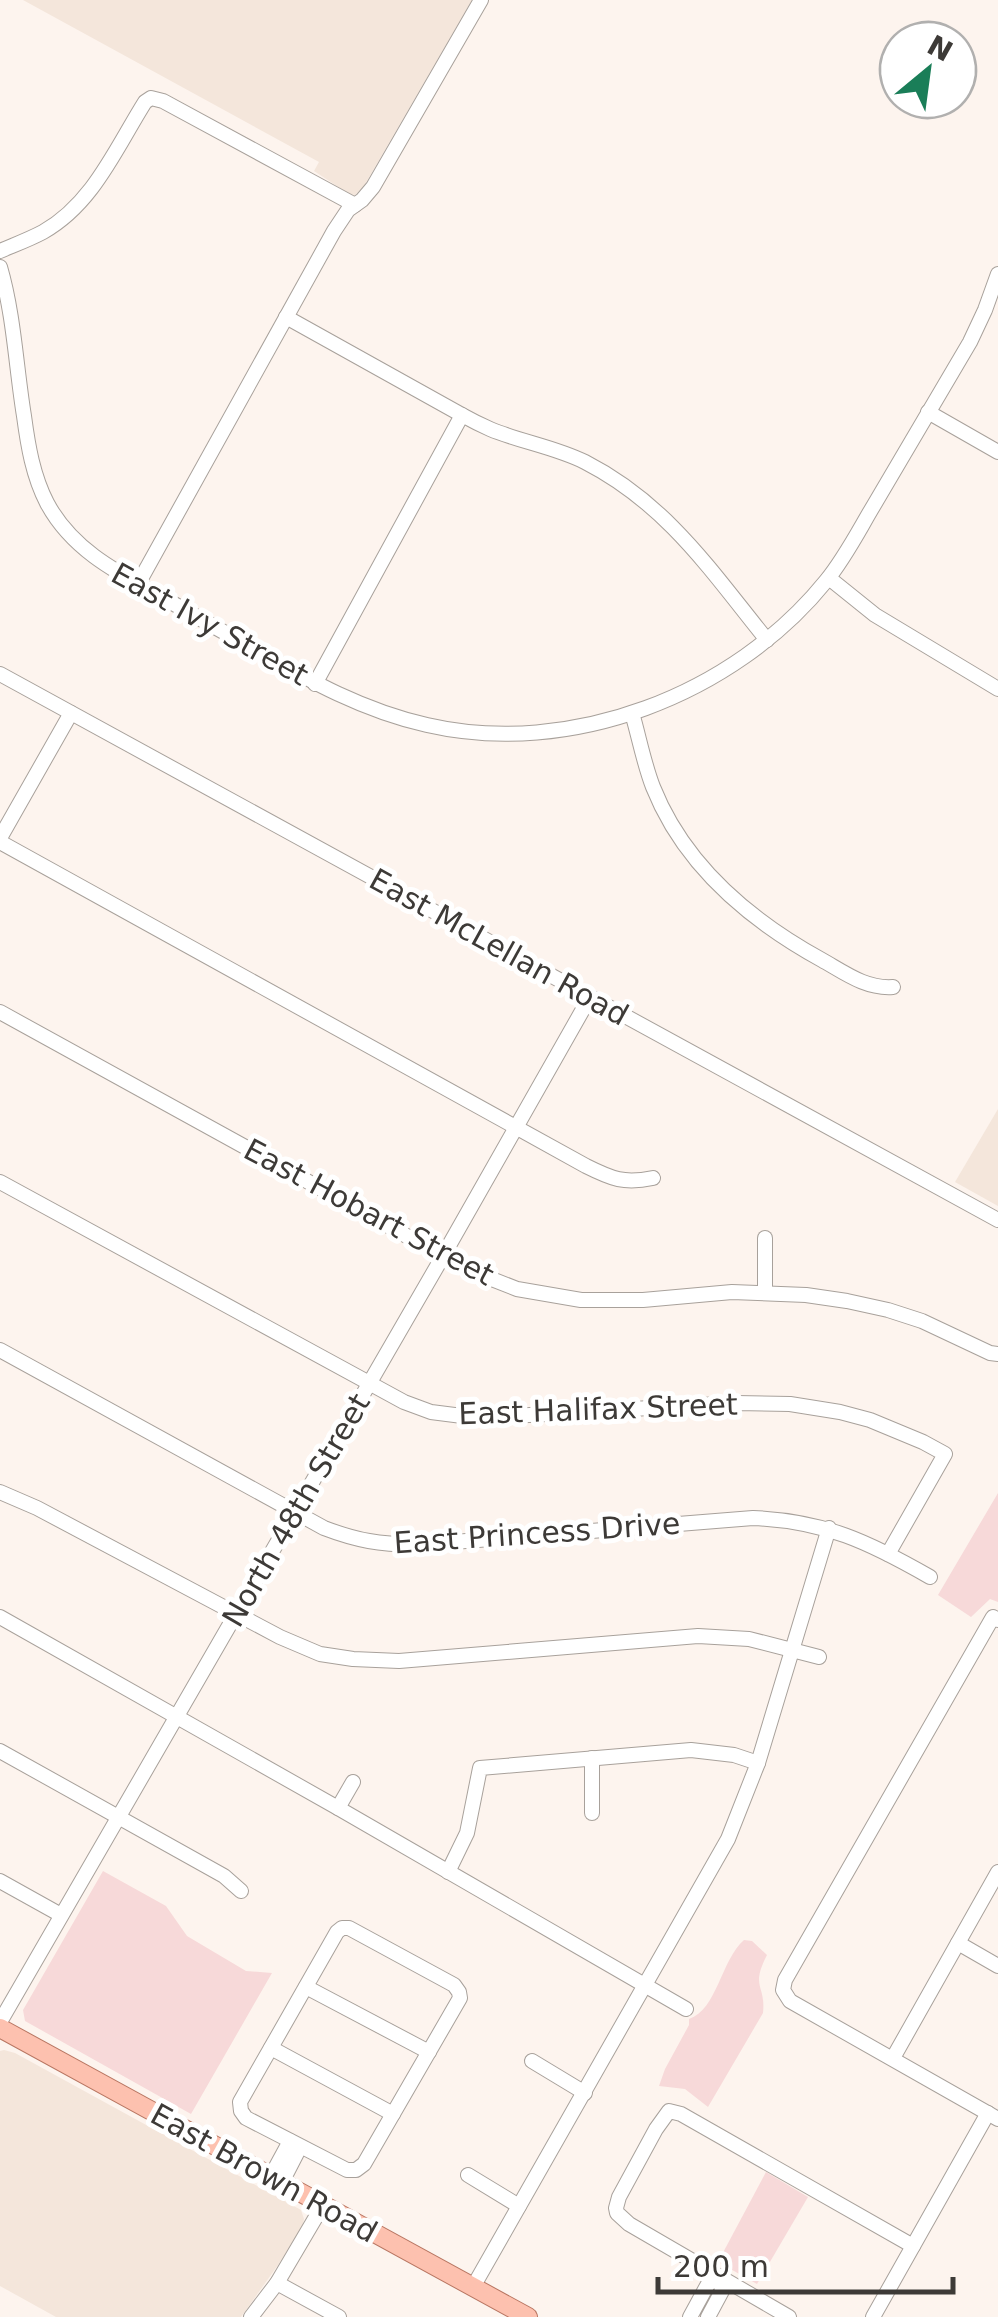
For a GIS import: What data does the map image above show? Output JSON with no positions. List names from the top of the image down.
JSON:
{
  "streets": {
    "main road": ["East Brown Road"],
    "street": [
      "East Ivy Street",
      "East McLellan Road",
      "East Hobart Street",
      "East Halifax Street",
      "North 48th Street",
      "East Princess Drive"
    ]
  },
  "crossings": [
    ["East McLellan Road", "North 48th Street"],
    ["East Hobart Street", "North 48th Street"],
    ["East Halifax Street", "North 48th Street"],
    ["East Halifax Street", "East Princess Drive"],
    ["North 48th Street", "East Princess Drive"],
    ["North 48th Street", "East Brown Road"]
  ],
  "scale_bar": "200 m",
  "north": "top right"
}
